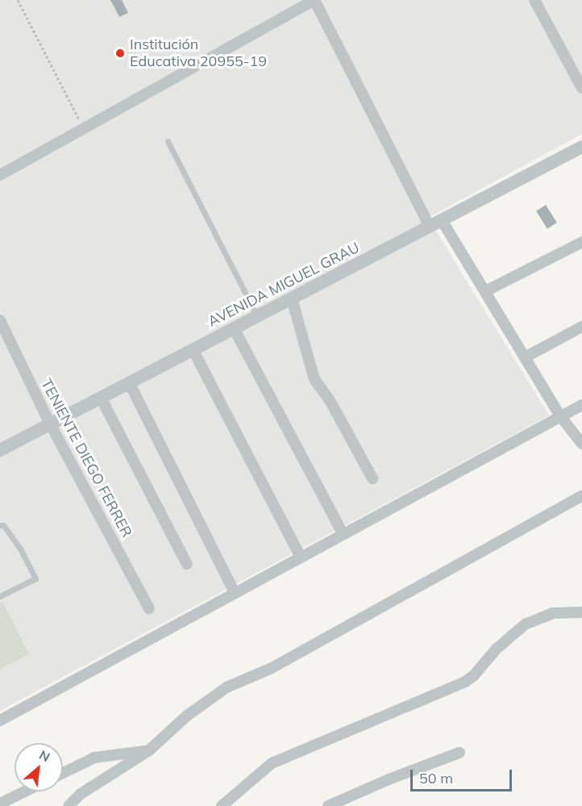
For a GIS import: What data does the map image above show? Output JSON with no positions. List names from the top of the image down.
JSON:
{
  "streets": {
    "street": ["AVENIDA MIGUEL GRAU", "TENIENTE DIEGO FERRER"]
  },
  "crossings": [
    ["AVENIDA MIGUEL GRAU", "TENIENTE DIEGO FERRER"]
  ],
  "places": ["Institución Educativa 20955-19"],
  "scale_bar": "50 m",
  "north": "top right"
}
